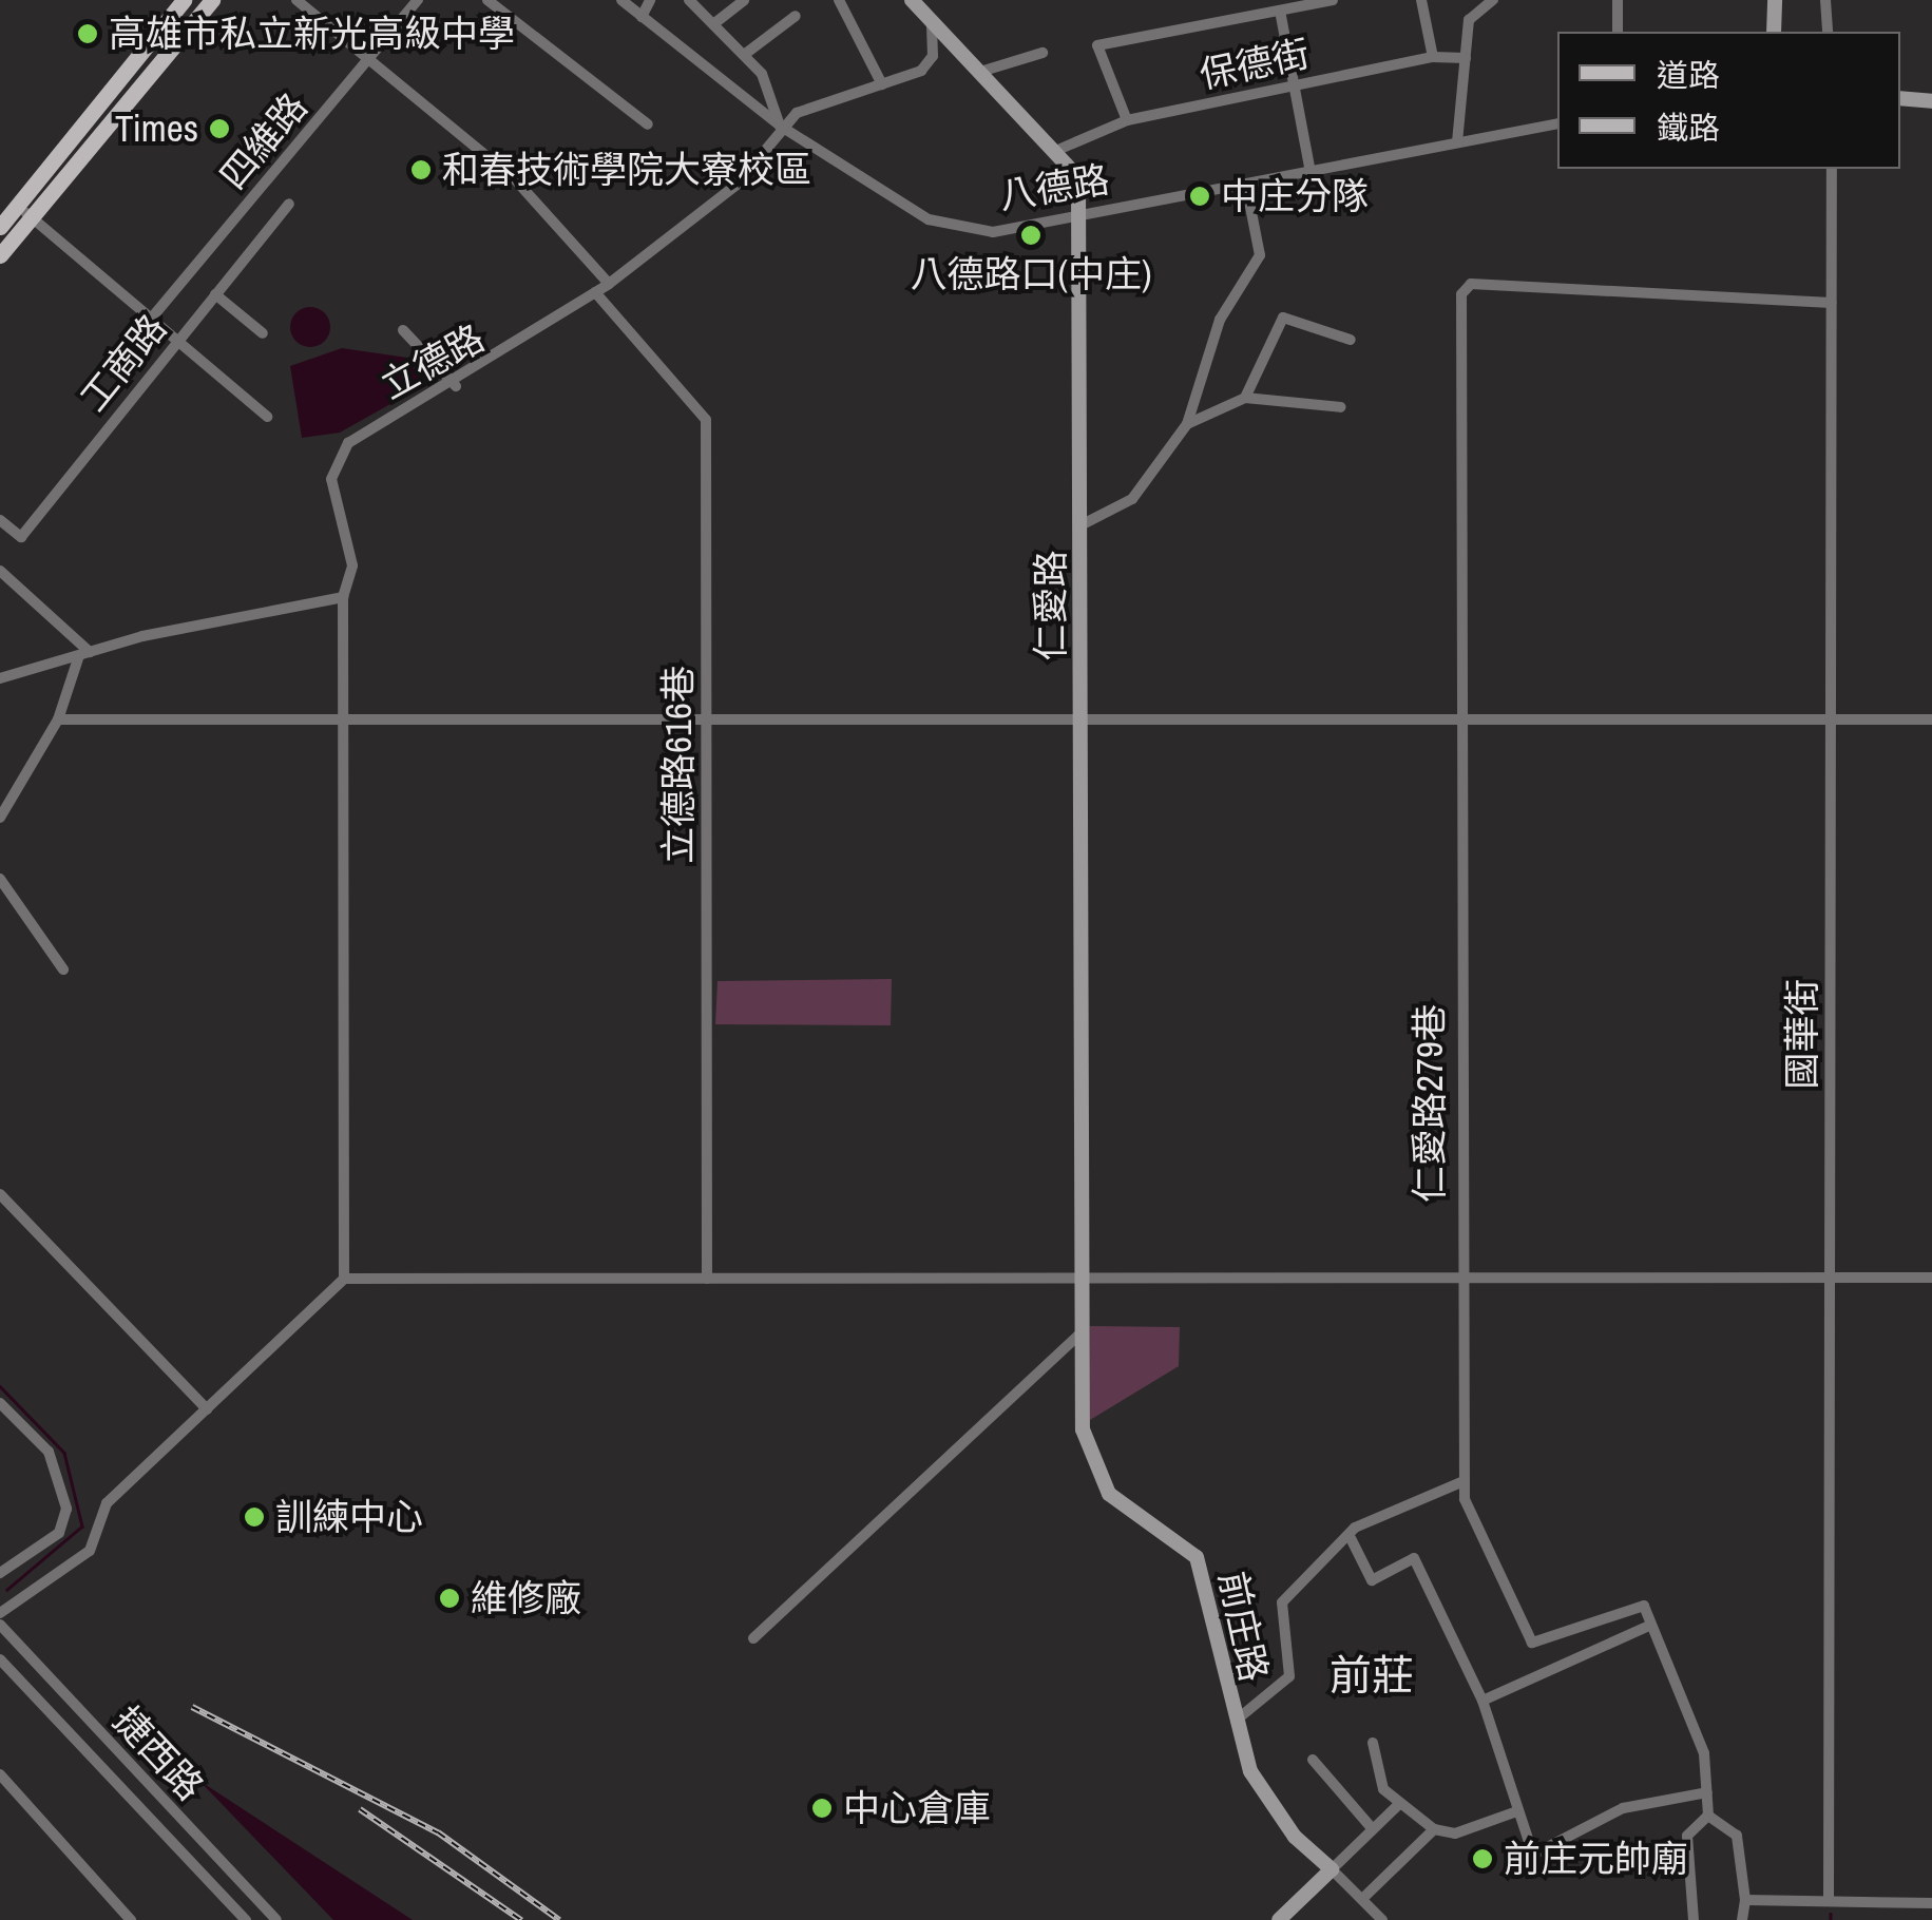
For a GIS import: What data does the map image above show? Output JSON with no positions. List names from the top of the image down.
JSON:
{
  "streets": {
    "street": [
      "保德街",
      "四維路",
      "八德路",
      "立德路",
      "工商路",
      "仁愛路",
      "立德路616巷",
      "國華街",
      "仁愛路279巷",
      "前庄路",
      "捷西路"
    ]
  },
  "crossings": [
    ["保德街", "仁愛路"],
    ["八德路", "立德路"],
    ["八德路", "仁愛路"],
    ["立德路", "立德路616巷"],
    ["仁愛路", "前庄路"],
    ["國華街", "仁愛路279巷"],
    ["仁愛路279巷", "前庄路"]
  ],
  "districts": ["前莊"],
  "places": [
    "高雄市私立新光高級中學",
    "Times",
    "和春技術學院大寮校區",
    "中庄分隊",
    "八德路口(中庄)",
    "訓練中心",
    "維修廠",
    "中心倉庫",
    "前庄元帥廟"
  ],
  "legend": ["道路", "鐵路"]
}
